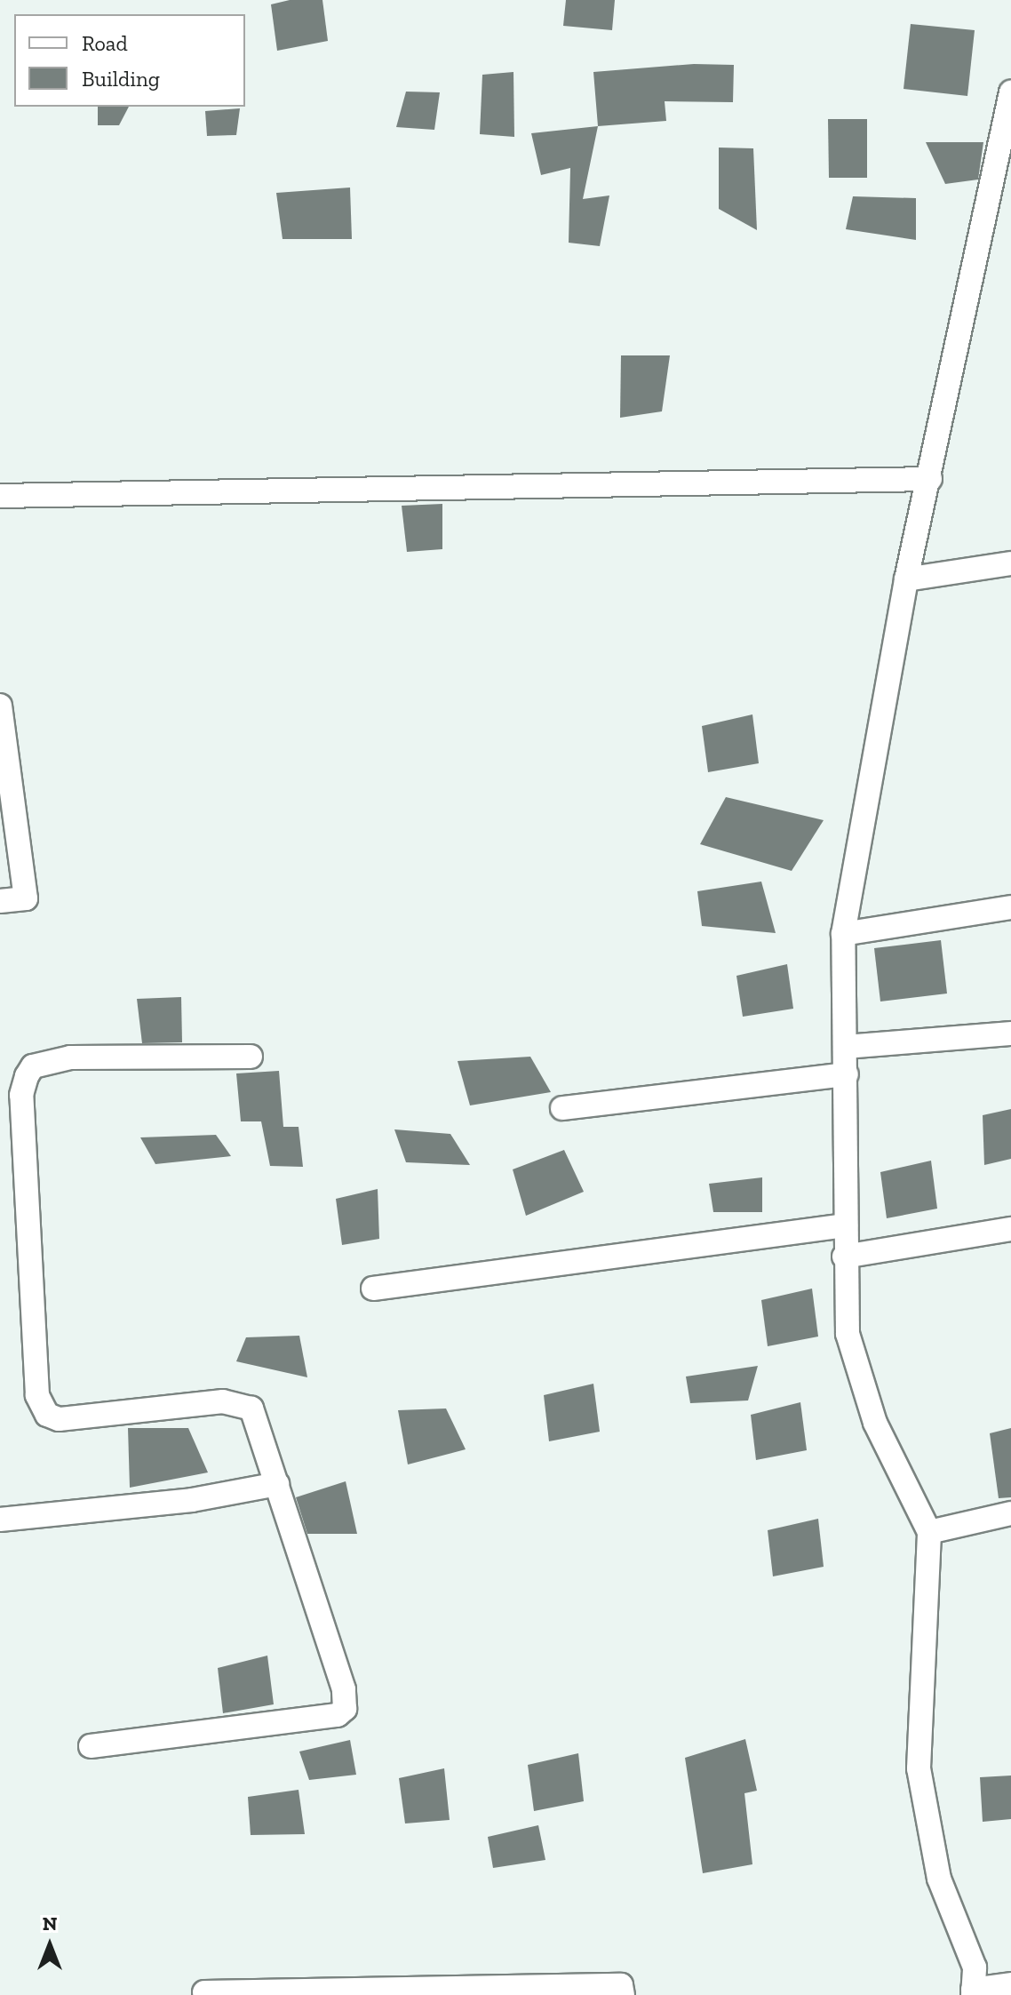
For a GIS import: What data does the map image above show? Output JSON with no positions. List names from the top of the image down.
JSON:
{
  "legend": ["Road", "Building"],
  "north": "top"
}
